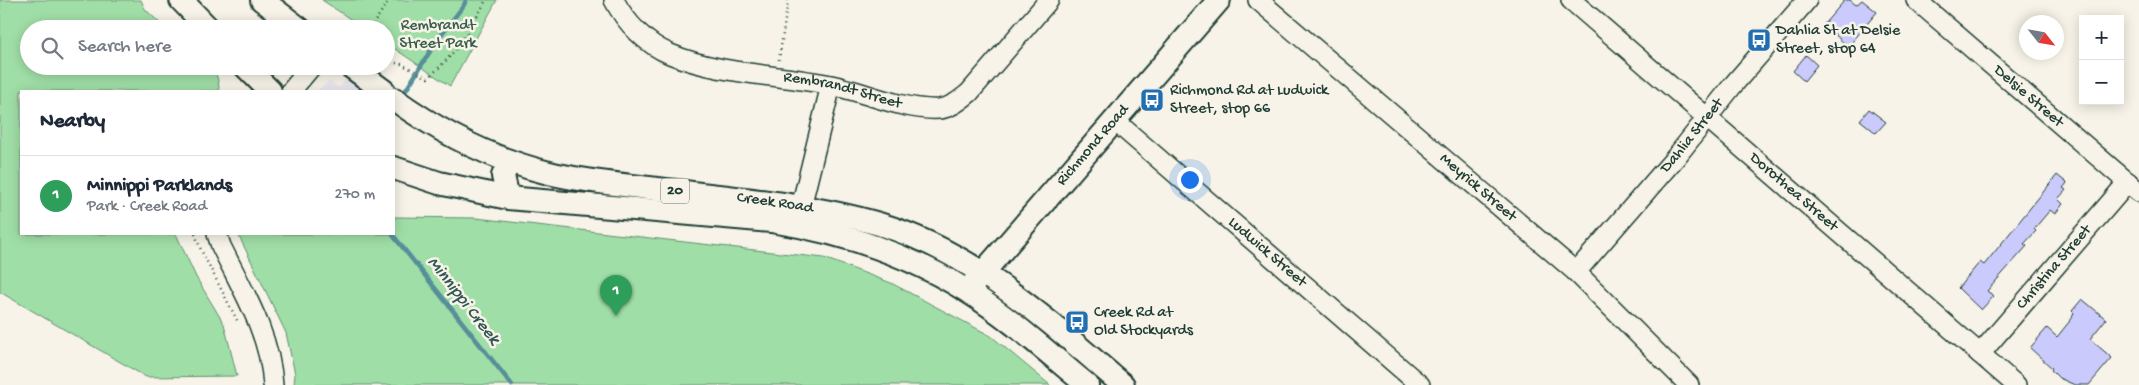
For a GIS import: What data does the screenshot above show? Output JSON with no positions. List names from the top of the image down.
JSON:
{
  "streets": {
    "main road": ["Richmond Road", "20", "Creek Road"],
    "street": [
      "Rembrandt Street",
      "Delsie Street",
      "Dahlia Street",
      "Meyrick Street",
      "Dorothea Street",
      "Ludwick Street",
      "Christina Street"
    ]
  },
  "crossings": [
    ["Delsie Street", "Christina Street"],
    ["Dahlia Street", "Meyrick Street"],
    ["Dahlia Street", "Dorothea Street"],
    ["Richmond Road", "Creek Road"],
    ["Richmond Road", "Ludwick Street"],
    ["Dorothea Street", "Christina Street"]
  ],
  "water": ["Minnippi Creek"],
  "parks": ["Rembrandt Street Park"],
  "places": {
    "bus stop": ["Dahlia St at Delsie Street, stop 64", "Richmond Rd at Ludwick Street, stop 66", "Creek Rd at Old Stockyards"]
  },
  "north": "bottom right",
  "page": {
    "map_buttons": ["+", "−"],
    "search": "Search here",
    "heading": "Nearby",
    "list": [
      {
        "mark": "1",
        "name": "Minnippi Parklands",
        "note": "Park · Creek Road",
        "value": "270 m"
      }
    ],
    "pins": "1"
  }
}
